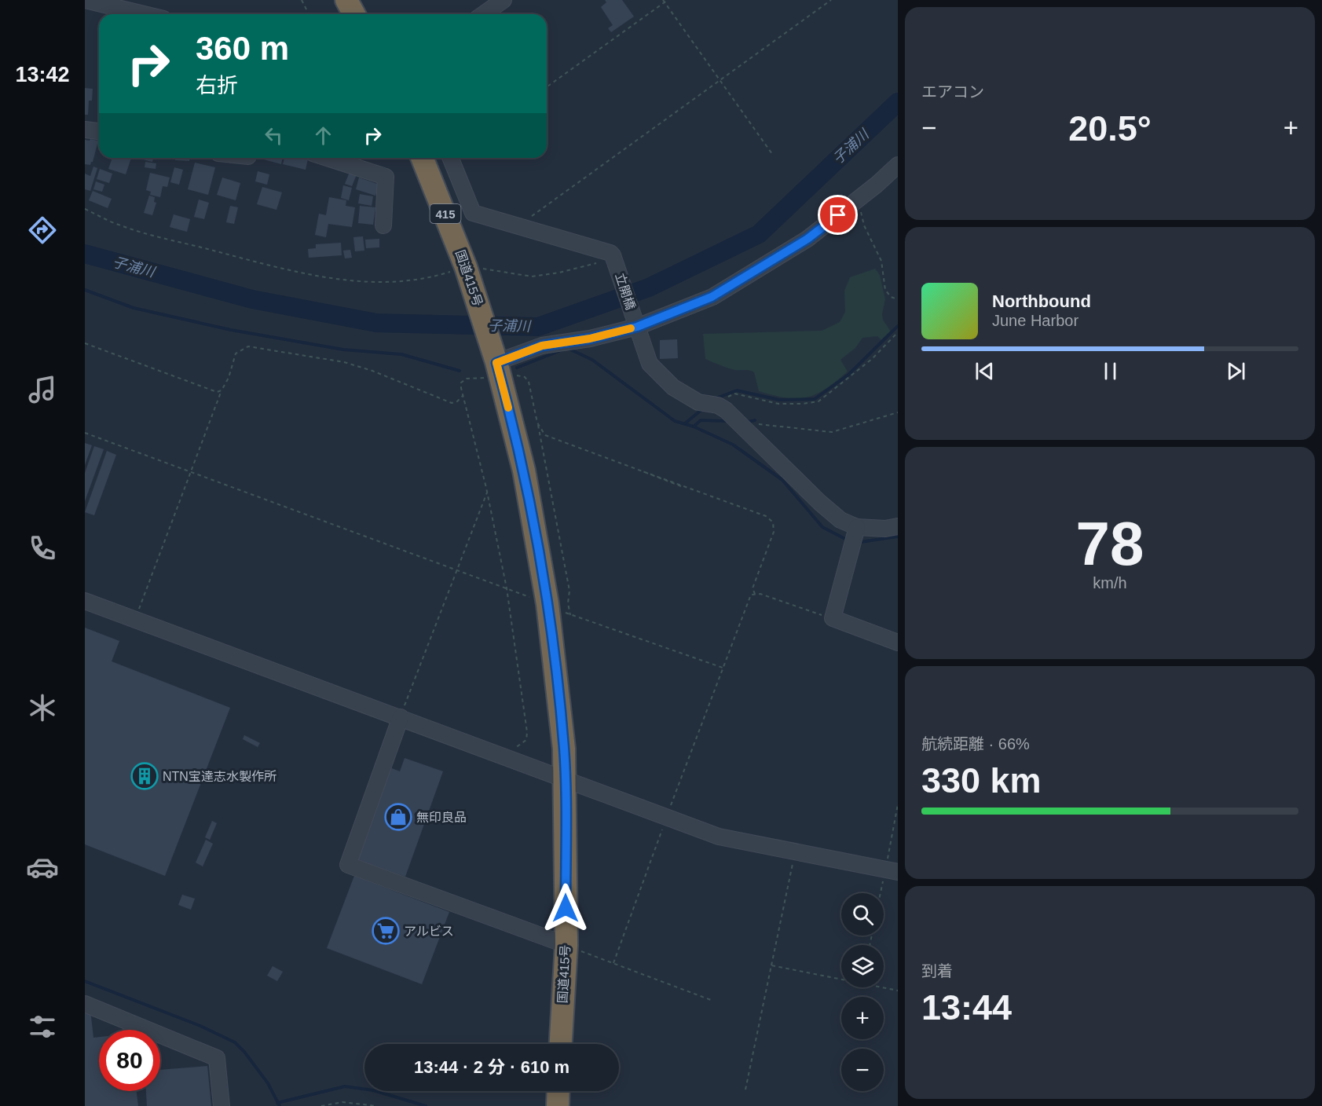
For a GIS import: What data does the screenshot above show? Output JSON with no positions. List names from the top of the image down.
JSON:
{
  "streets": {
    "highway": ["415", "国道415号"],
    "street": ["立開橋"]
  },
  "water": ["子浦川"],
  "places": {
    "building": ["NTN宝達志水製作所"],
    "shop": ["無印良品"],
    "supermarket": ["アルビス"]
  },
  "page": {
    "tabs": "13:42",
    "tile": [
      "エアコン",
      ["78", "km/h"],
      ["航続距離 · 66%", "330 km"],
      ["到着", "13:44"]
    ],
    "turn": ["360 m", "右折"],
    "heat": ["−", "20.5°", "+"],
    "song": ["Northbound", "June Harbor"],
    "map_buttons": ["+", "−"],
    "limit": "80",
    "trip": "13:44 · 2 分 · 610 m"
  }
}
